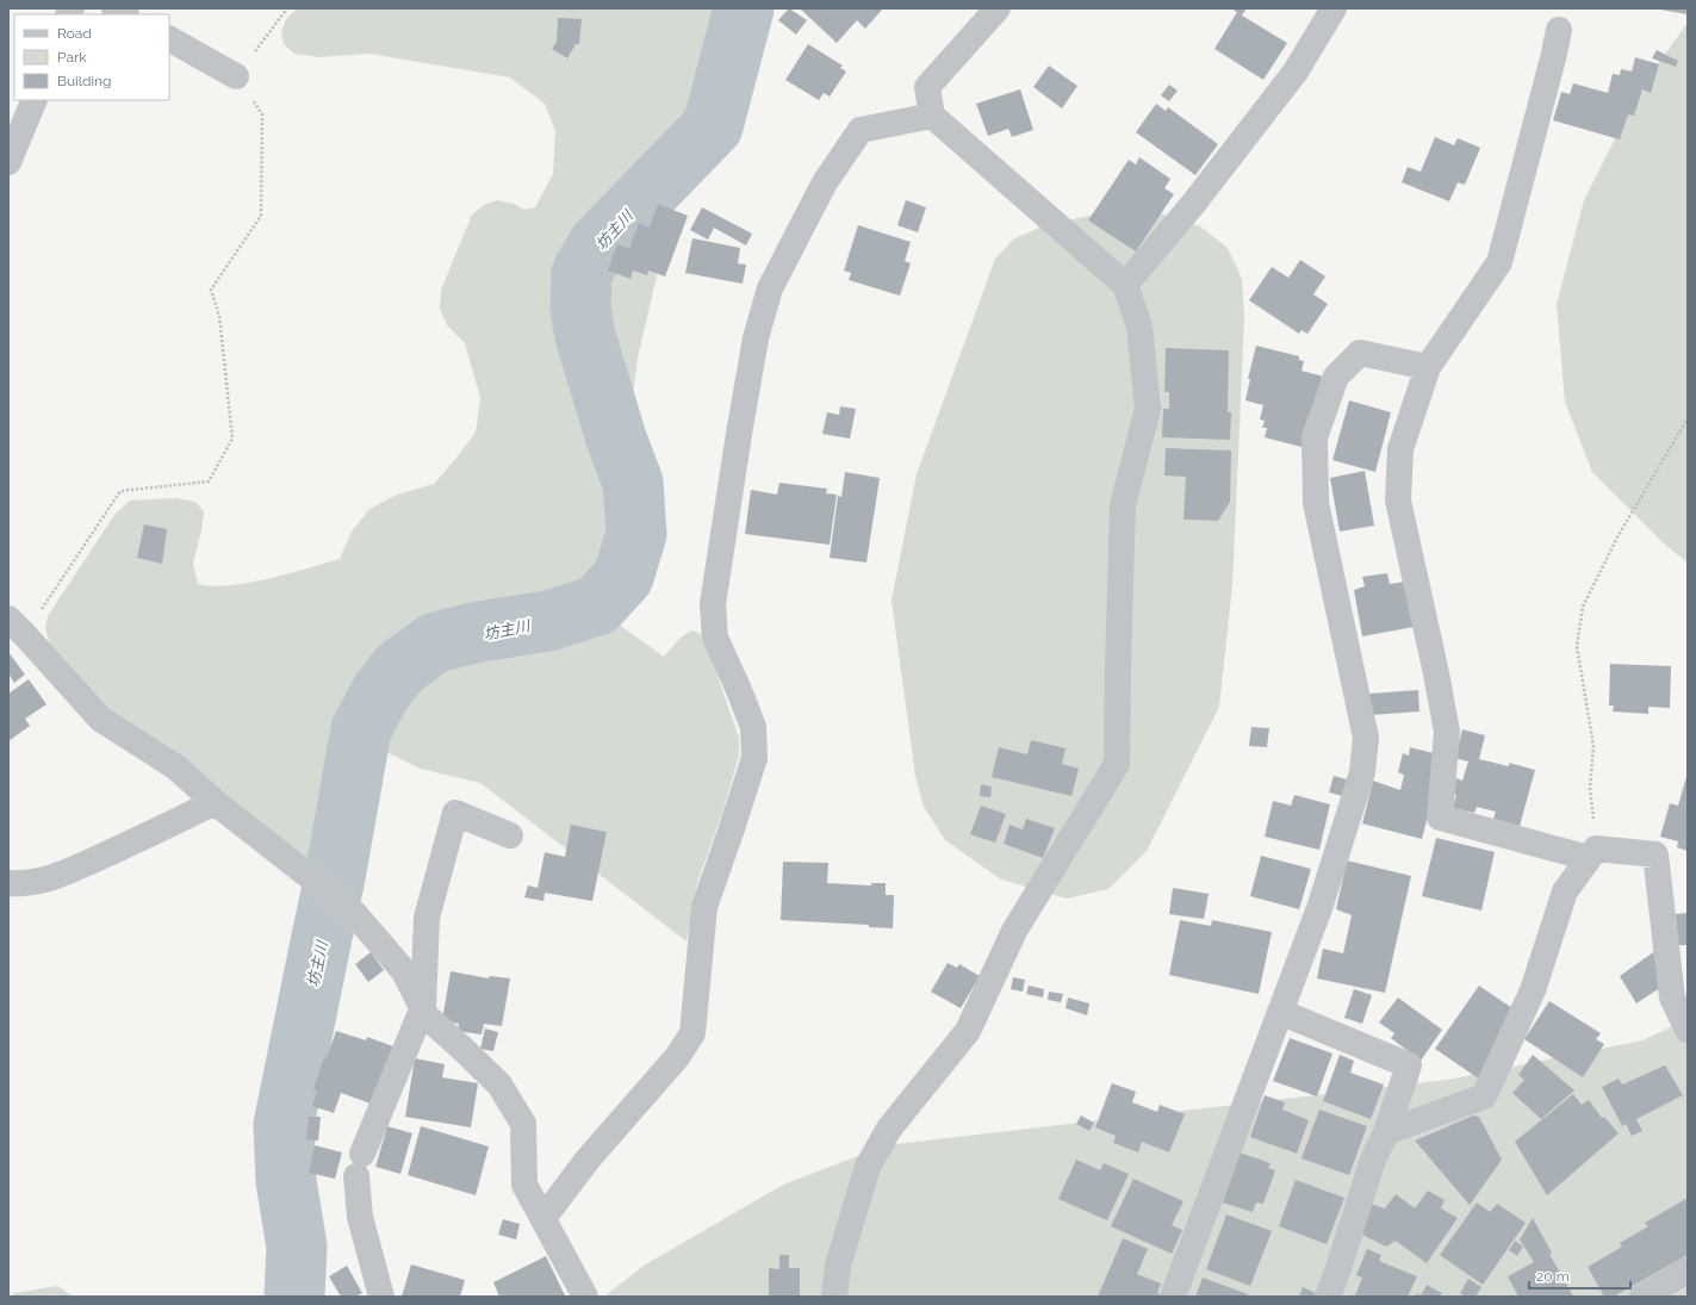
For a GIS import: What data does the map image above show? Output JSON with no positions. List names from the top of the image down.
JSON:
{
  "water": ["坊主川"],
  "legend": ["Road", "Park", "Building"],
  "scale_bar": "20 m"
}
